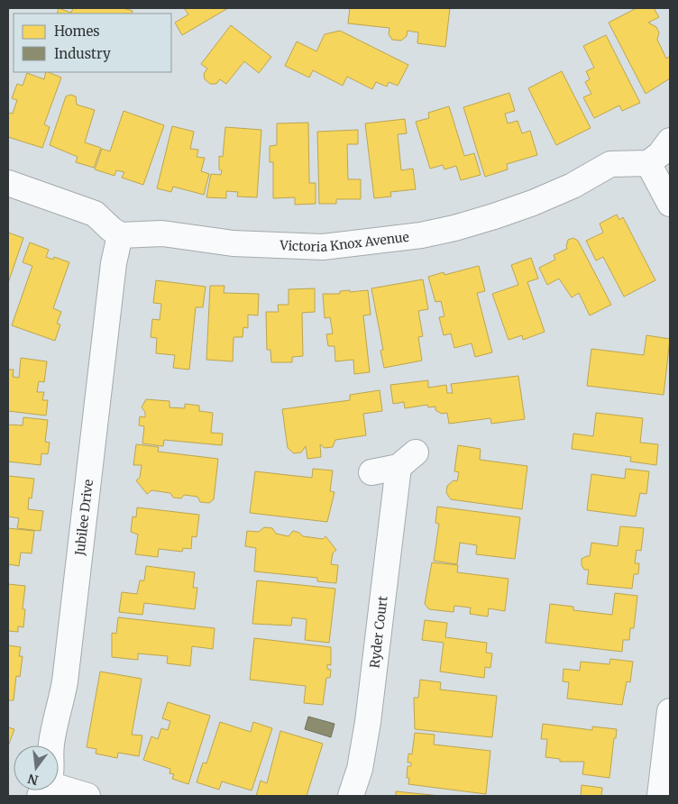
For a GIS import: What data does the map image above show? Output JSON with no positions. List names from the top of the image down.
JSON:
{
  "streets": {
    "street": ["Victoria Knox Avenue", "Jubilee Drive", "Ryder Court"]
  },
  "crossings": [
    ["Victoria Knox Avenue", "Jubilee Drive"]
  ],
  "legend": ["Homes", "Industry"],
  "north": "bottom"
}
